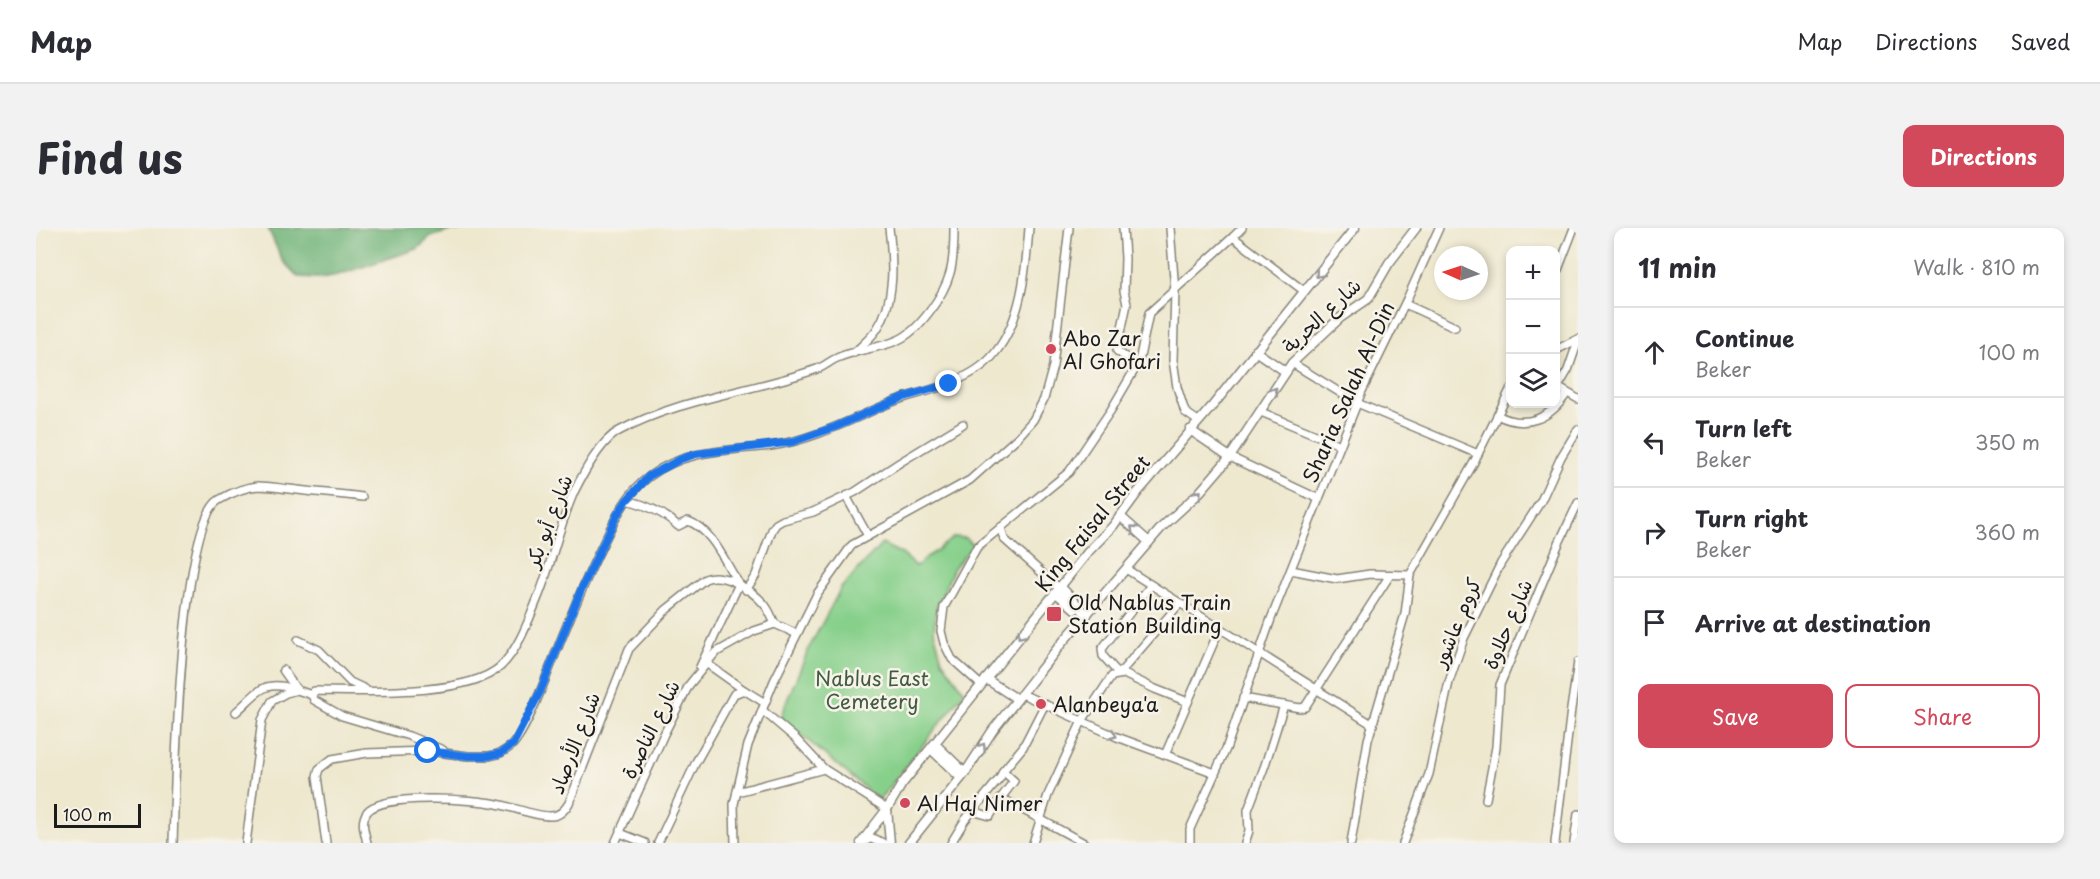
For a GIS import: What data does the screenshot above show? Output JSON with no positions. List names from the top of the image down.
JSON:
{
  "streets": {
    "main road": ["شارع الحرية", "King Faisal Street"],
    "street": [
      "Sharia Salah Al-Din",
      "شارع أبو بكر",
      "كروم عاشور",
      "شارع حلاوة",
      "شارع الناصرة",
      "شارع الأرصاد"
    ]
  },
  "crossings": [
    ["شارع الناصرة", "شارع الأرصاد"]
  ],
  "parks": ["Nablus East Cemetery"],
  "places": {
    "other": ["Abo Zar Al Ghofari", "Alanbeya'a", "Al Haj Nimer"],
    "transit": ["Old Nablus Train Station Building"]
  },
  "scale_bar": "100 m",
  "north": "left",
  "page": {
    "header": "Map",
    "nav": ["Map", "Directions", "Saved"],
    "title": "Find us",
    "buttons": [
      "Directions",
      ["Save", "Share"]
    ],
    "heading": ["11 min", "Walk · 810 m"],
    "map_buttons": ["+", "−"],
    "list": [
      ["Continue", "Beker", "100 m"],
      ["Turn left", "Beker", "350 m"],
      ["Turn right", "Beker", "360 m"],
      "Arrive at destination"
    ],
    "scale": "100 m"
  }
}
